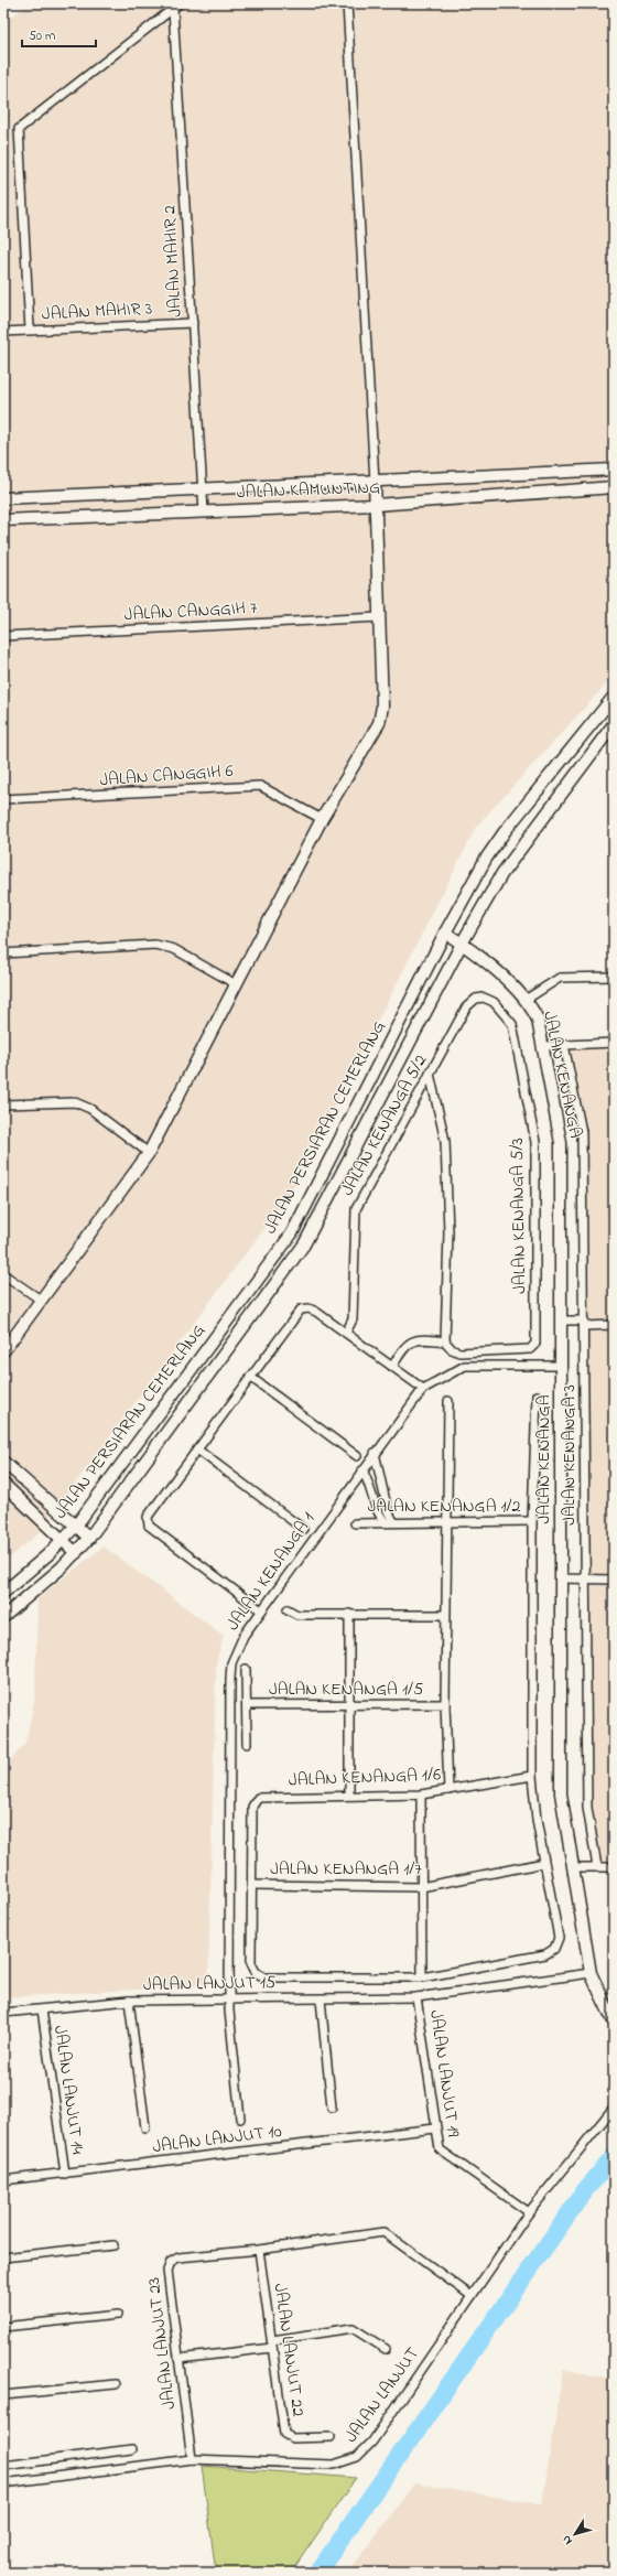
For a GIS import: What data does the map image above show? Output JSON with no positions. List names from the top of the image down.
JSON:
{
  "streets": {
    "street": [
      "JALAN MAHIR 2",
      "JALAN MAHIR 3",
      "JALAN KAMUNTING",
      "JALAN CANGGIH 7",
      "JALAN CANGGIH 6",
      "JALAN KENANGA",
      "JALAN KENANGA 5/2",
      "JALAN PERSIARAN CEMERLANG",
      "JALAN KENANGA 5/3",
      "JALAN KENANGA 3",
      "JALAN KENANGA 1/2",
      "JALAN KENANGA 1",
      "JALAN KENANGA 1/5",
      "JALAN KENANGA 1/6",
      "JALAN KENANGA 1/7",
      "JALAN LANJUT 15",
      "JALAN LANJUT 19",
      "JALAN LANJUT 14",
      "JALAN LANJUT 10",
      "JALAN LANJUT 23",
      "JALAN LANJUT 22",
      "JALAN LANJUT"
    ]
  },
  "crossings": [
    ["JALAN MAHIR 2", "JALAN MAHIR 3"],
    ["JALAN MAHIR 2", "JALAN KAMUNTING"],
    ["JALAN KENANGA", "JALAN PERSIARAN CEMERLANG"],
    ["JALAN KENANGA", "JALAN KENANGA 1"],
    ["JALAN KENANGA", "JALAN LANJUT 15"],
    ["JALAN KENANGA 5/2", "JALAN KENANGA 5/3"],
    ["JALAN KENANGA 1", "JALAN LANJUT 15"],
    ["JALAN KENANGA 1/6", "JALAN KENANGA 1/7"],
    ["JALAN LANJUT 15", "JALAN LANJUT 19"],
    ["JALAN LANJUT 15", "JALAN LANJUT 14"],
    ["JALAN LANJUT 19", "JALAN LANJUT 10"],
    ["JALAN LANJUT 19", "JALAN LANJUT"],
    ["JALAN LANJUT 14", "JALAN LANJUT 10"],
    ["JALAN LANJUT 23", "JALAN LANJUT 22"],
    ["JALAN LANJUT 23", "JALAN LANJUT"]
  ],
  "scale_bar": "50 m",
  "north": "bottom left"
}
